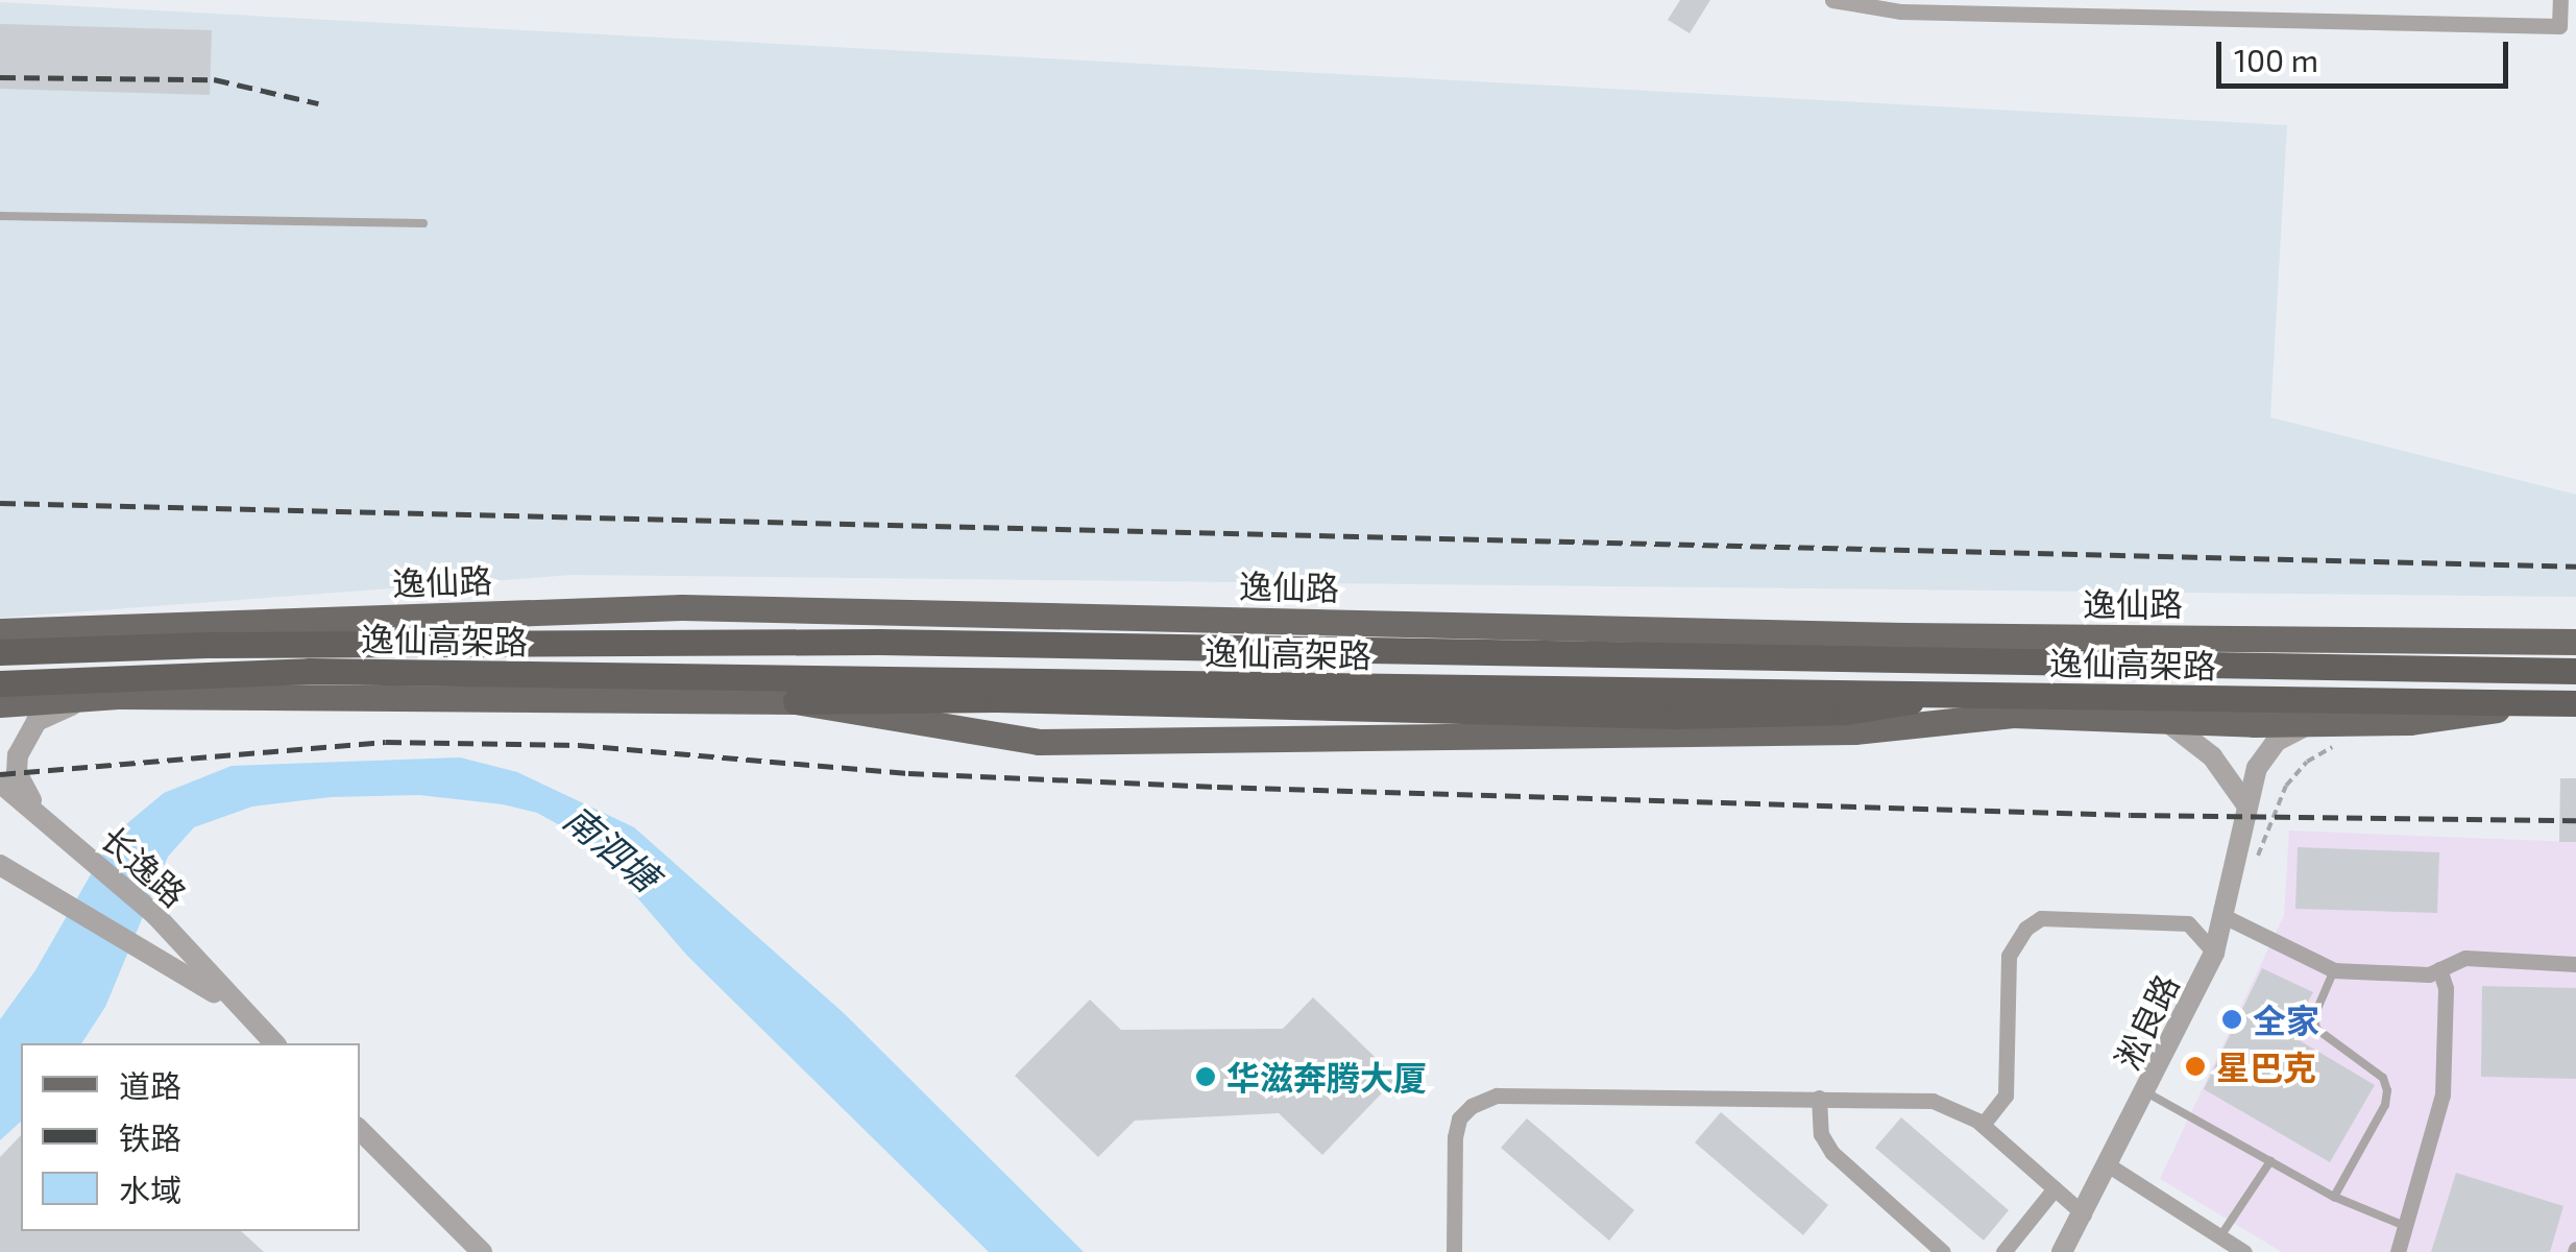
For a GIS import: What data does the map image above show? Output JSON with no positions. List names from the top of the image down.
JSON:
{
  "streets": {
    "highway": ["逸仙高架路"],
    "main road": ["逸仙路"],
    "street": ["长逸路", "淞良路"]
  },
  "water": ["南泗塘"],
  "places": ["全家", "星巴克", "华滋奔腾大厦"],
  "legend": ["道路", "铁路", "水域"],
  "scale_bar": "100 m"
}
